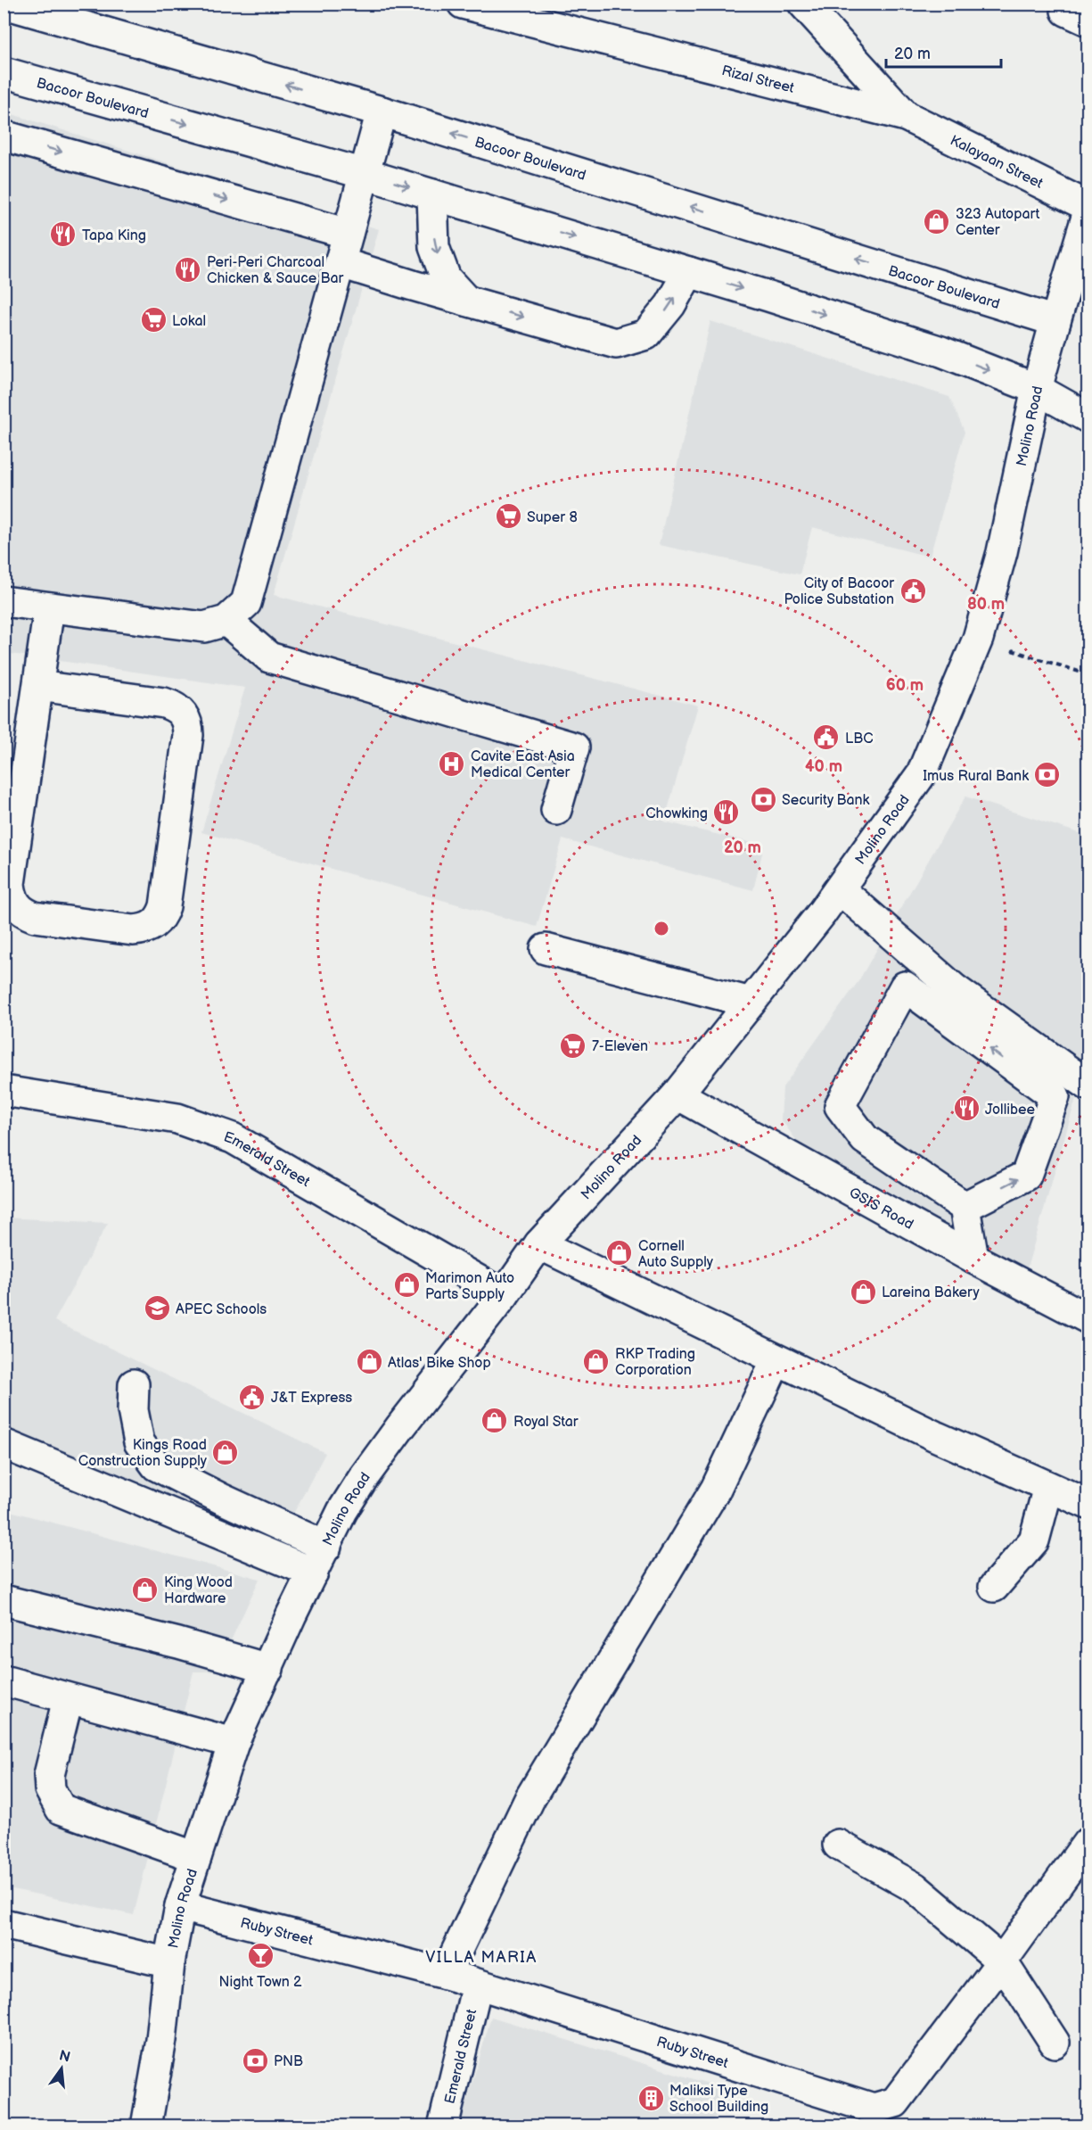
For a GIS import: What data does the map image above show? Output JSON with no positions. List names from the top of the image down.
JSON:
{
  "streets": {
    "main road": [
      "Rizal Street",
      "Bacoor Boulevard",
      "Kalayaan Street",
      "Molino Road",
      "Emerald Street",
      "GSIS Road",
      "Ruby Street"
    ]
  },
  "crossings": [
    ["Rizal Street", "Kalayaan Street"],
    ["Bacoor Boulevard", "Molino Road"],
    ["Molino Road", "Emerald Street"],
    ["Molino Road", "GSIS Road"],
    ["Molino Road", "Ruby Street"],
    ["Emerald Street", "Ruby Street"]
  ],
  "districts": ["VILLA MARIA"],
  "places": {
    "shop": [
      "323 Autopart Center",
      "Cornell Auto Supply",
      "Marimon Auto Parts Supply",
      "Lareina Bakery",
      "RKP Trading Corporation",
      "Atlas' Bike Shop",
      "Royal Star",
      "Kings Road Construction Supply",
      "King Wood Hardware"
    ],
    "restaurant": [
      "Tapa King",
      "Peri-Peri Charcoal Chicken & Sauce Bar",
      "Chowking",
      "Jollibee"
    ],
    "supermarket": ["Lokal", "Super 8", "7-Eleven"],
    "public building": ["City of Bacoor Police Substation", "LBC", "J&T Express"],
    "hospital": ["Cavite East Asia Medical Center"],
    "bank": ["Imus Rural Bank", "Security Bank", "PNB"],
    "school or university": ["APEC Schools"],
    "bar": ["Night Town 2"],
    "building": ["Maliksi Type School Building"]
  },
  "scale_bar": "20 m",
  "north": "top",
  "rings": [
    "80 m",
    "60 m",
    "40 m",
    "20 m"
  ]
}
